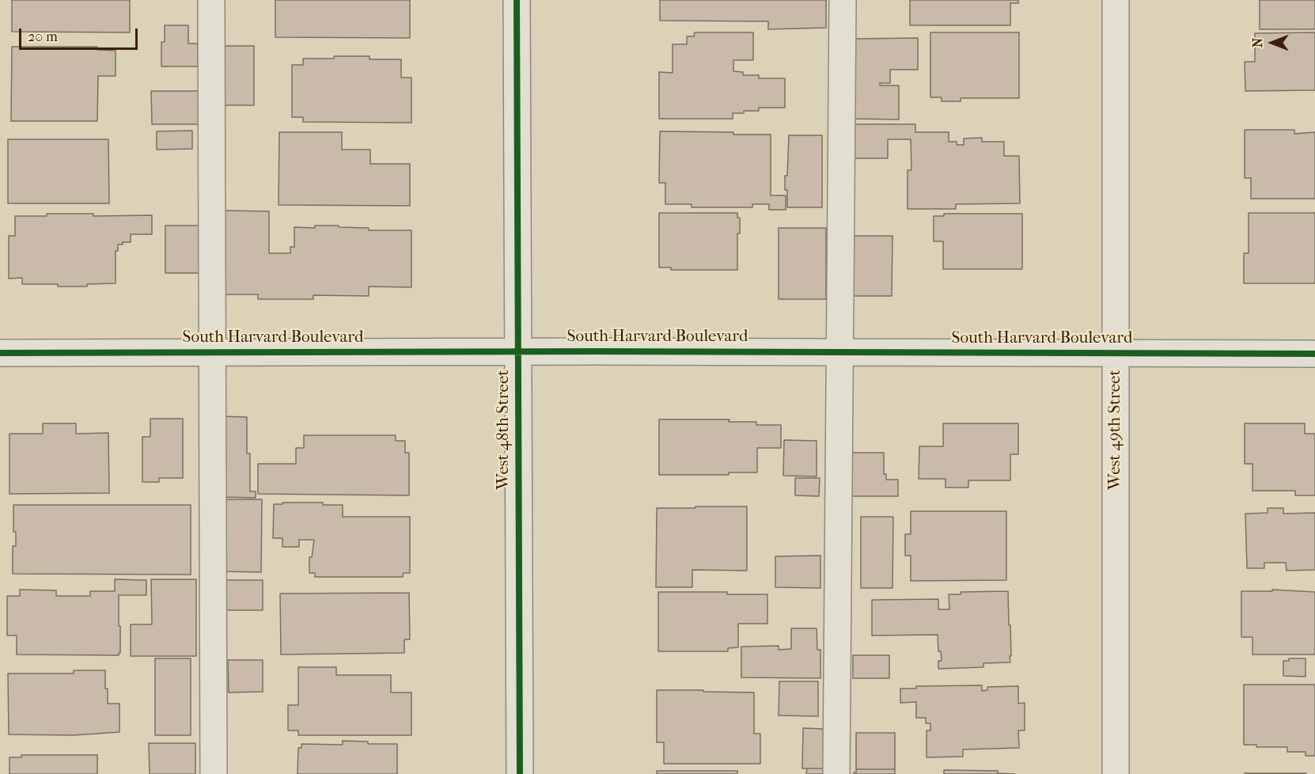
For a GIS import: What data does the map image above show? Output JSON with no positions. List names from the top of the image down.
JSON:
{
  "streets": {
    "street": ["South Harvard Boulevard", "West 48th Street", "West 49th Street"]
  },
  "crossings": [
    ["South Harvard Boulevard", "West 48th Street"],
    ["South Harvard Boulevard", "West 49th Street"]
  ],
  "scale_bar": "20 m",
  "north": "left"
}
